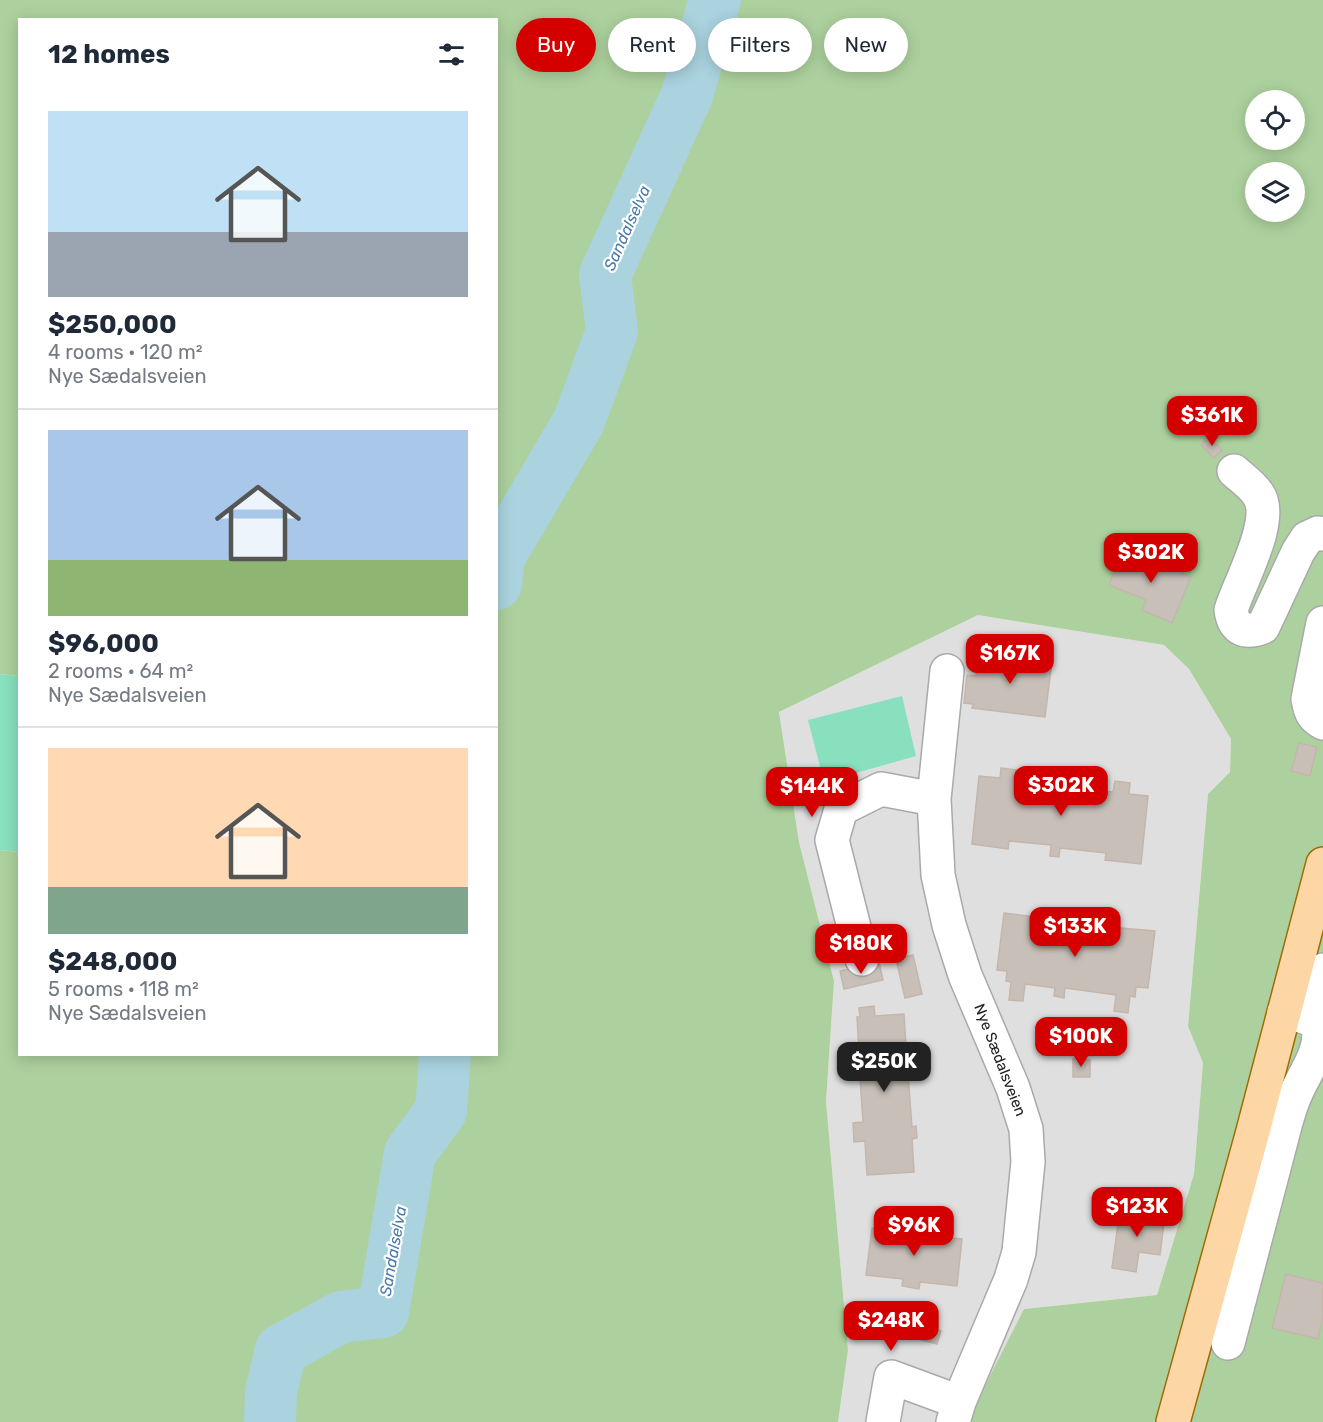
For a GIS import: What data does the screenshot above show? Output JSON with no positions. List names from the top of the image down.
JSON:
{
  "streets": {
    "street": ["Nye Sædalsveien"]
  },
  "water": ["Sandalselva"],
  "page": {
    "chip": [
      "Buy",
      "Rent",
      "Filters",
      "New"
    ],
    "heading": "12 homes",
    "list": [
      {
        "name": "$250,000",
        "note": "4 rooms · 120 m² · Nye Sædalsveien"
      },
      {
        "name": "$96,000",
        "note": "2 rooms · 64 m² · Nye Sædalsveien"
      },
      {
        "name": "$248,000",
        "note": "5 rooms · 118 m² · Nye Sædalsveien"
      }
    ],
    "price": [
      "$361K",
      "$302K",
      "$167K",
      "$302K",
      "$144K",
      "$133K",
      "$180K",
      "$100K",
      "$250K",
      "$123K",
      "$96K",
      "$248K"
    ]
  }
}
